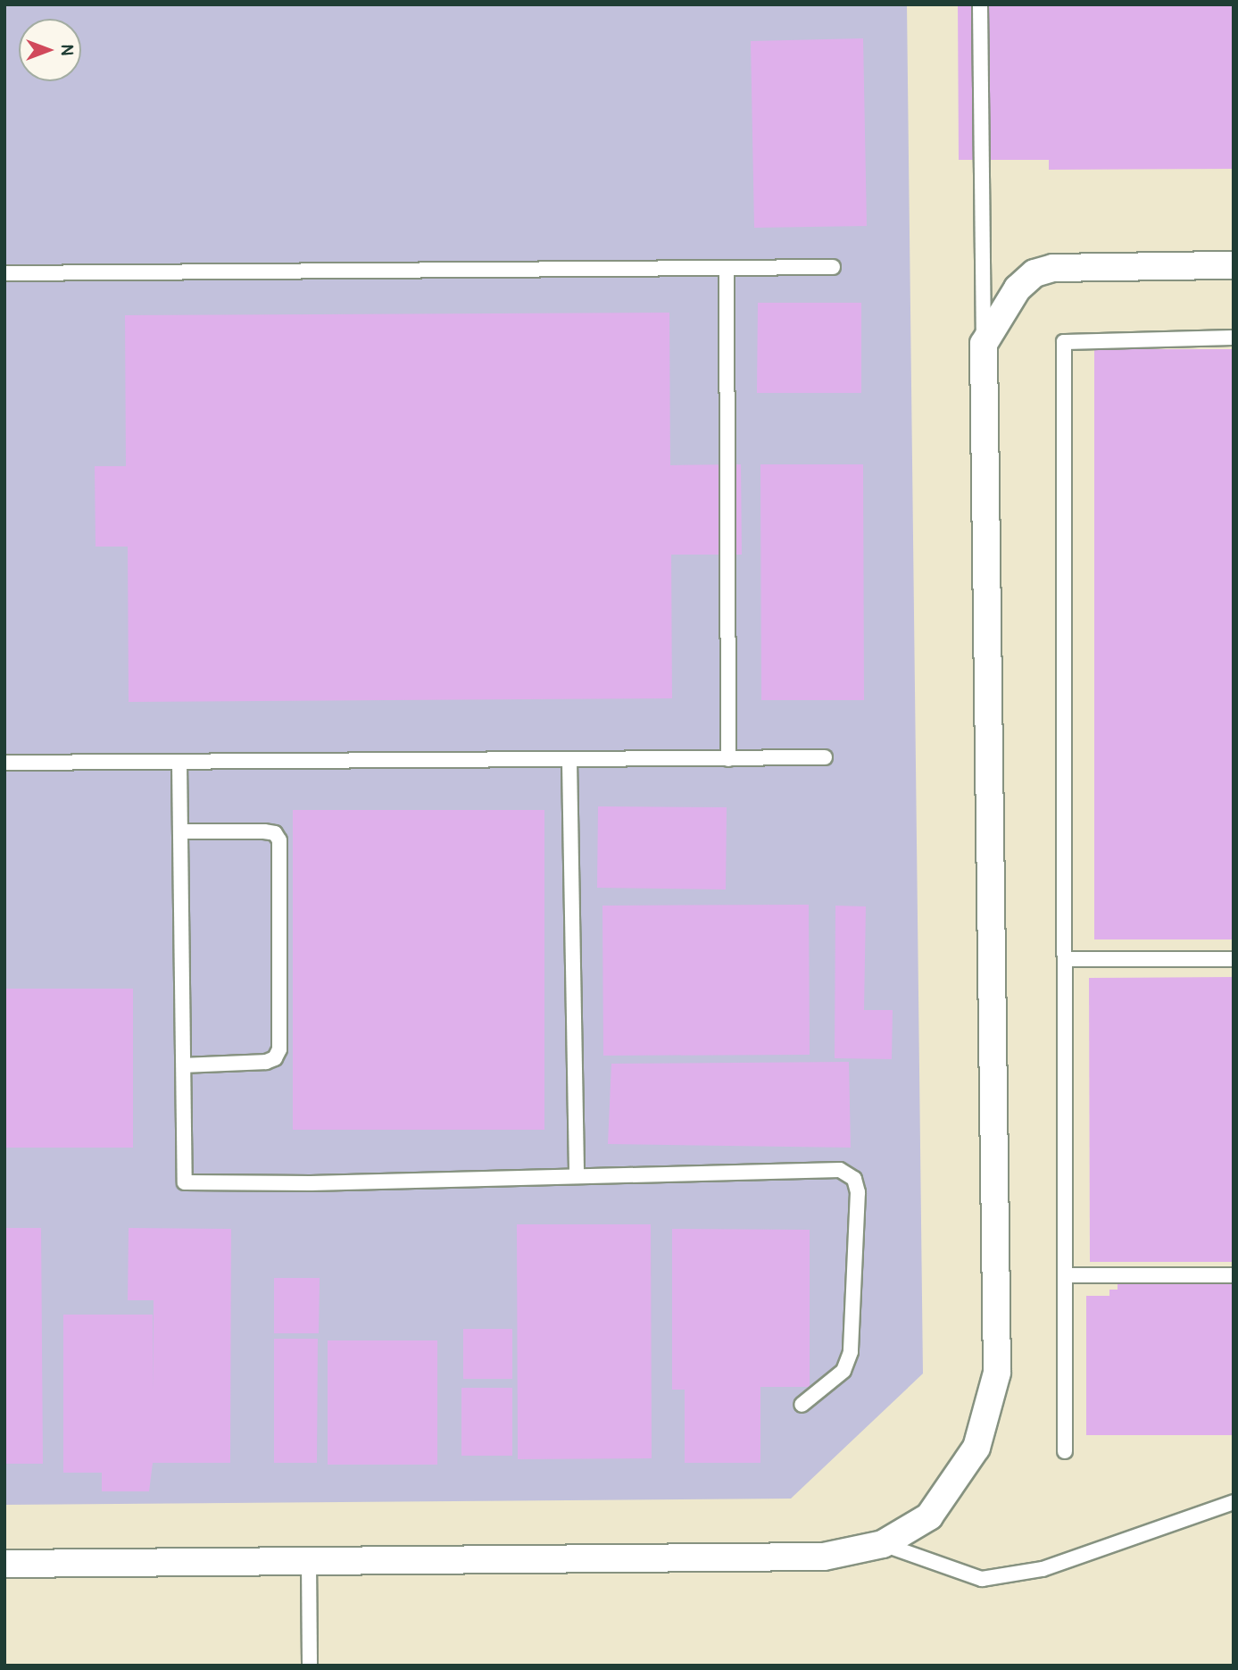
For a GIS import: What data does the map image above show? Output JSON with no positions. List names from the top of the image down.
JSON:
{
  "north": "right"
}
